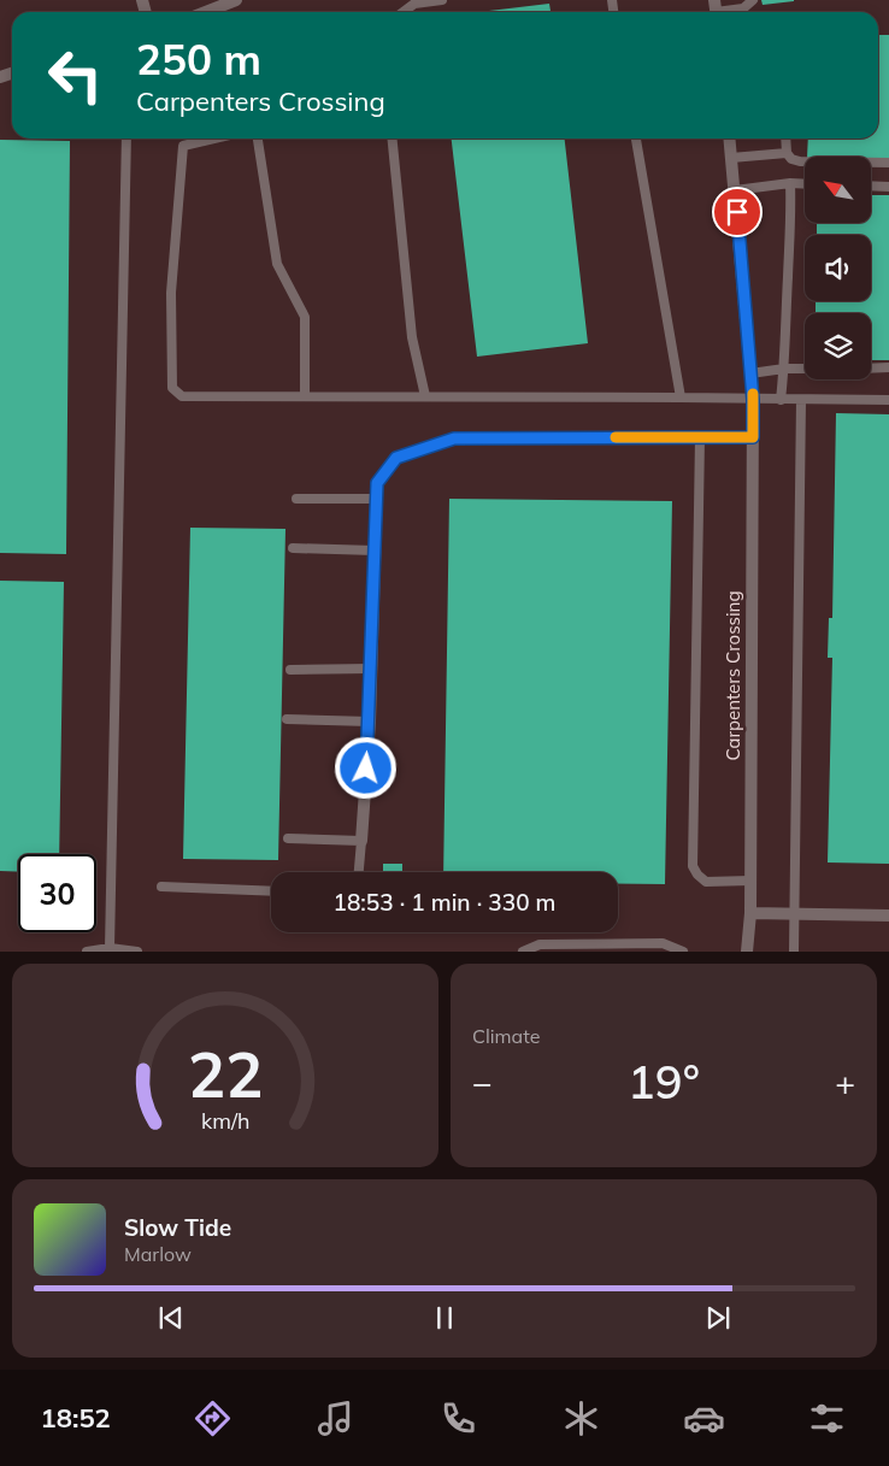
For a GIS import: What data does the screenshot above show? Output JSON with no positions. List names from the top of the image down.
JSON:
{
  "streets": {
    "street": ["Carpenters Crossing"]
  },
  "north": "top left",
  "page": {
    "turn": ["250 m", "Carpenters Crossing"],
    "limit": "30",
    "trip": "18:53 · 1 min · 330 m",
    "tile": "Climate",
    "heat": ["−", "19°", "+"],
    "song": ["Slow Tide", "Marlow"],
    "tabs": "18:52",
    "gauge": ["22", "km/h"]
  }
}
